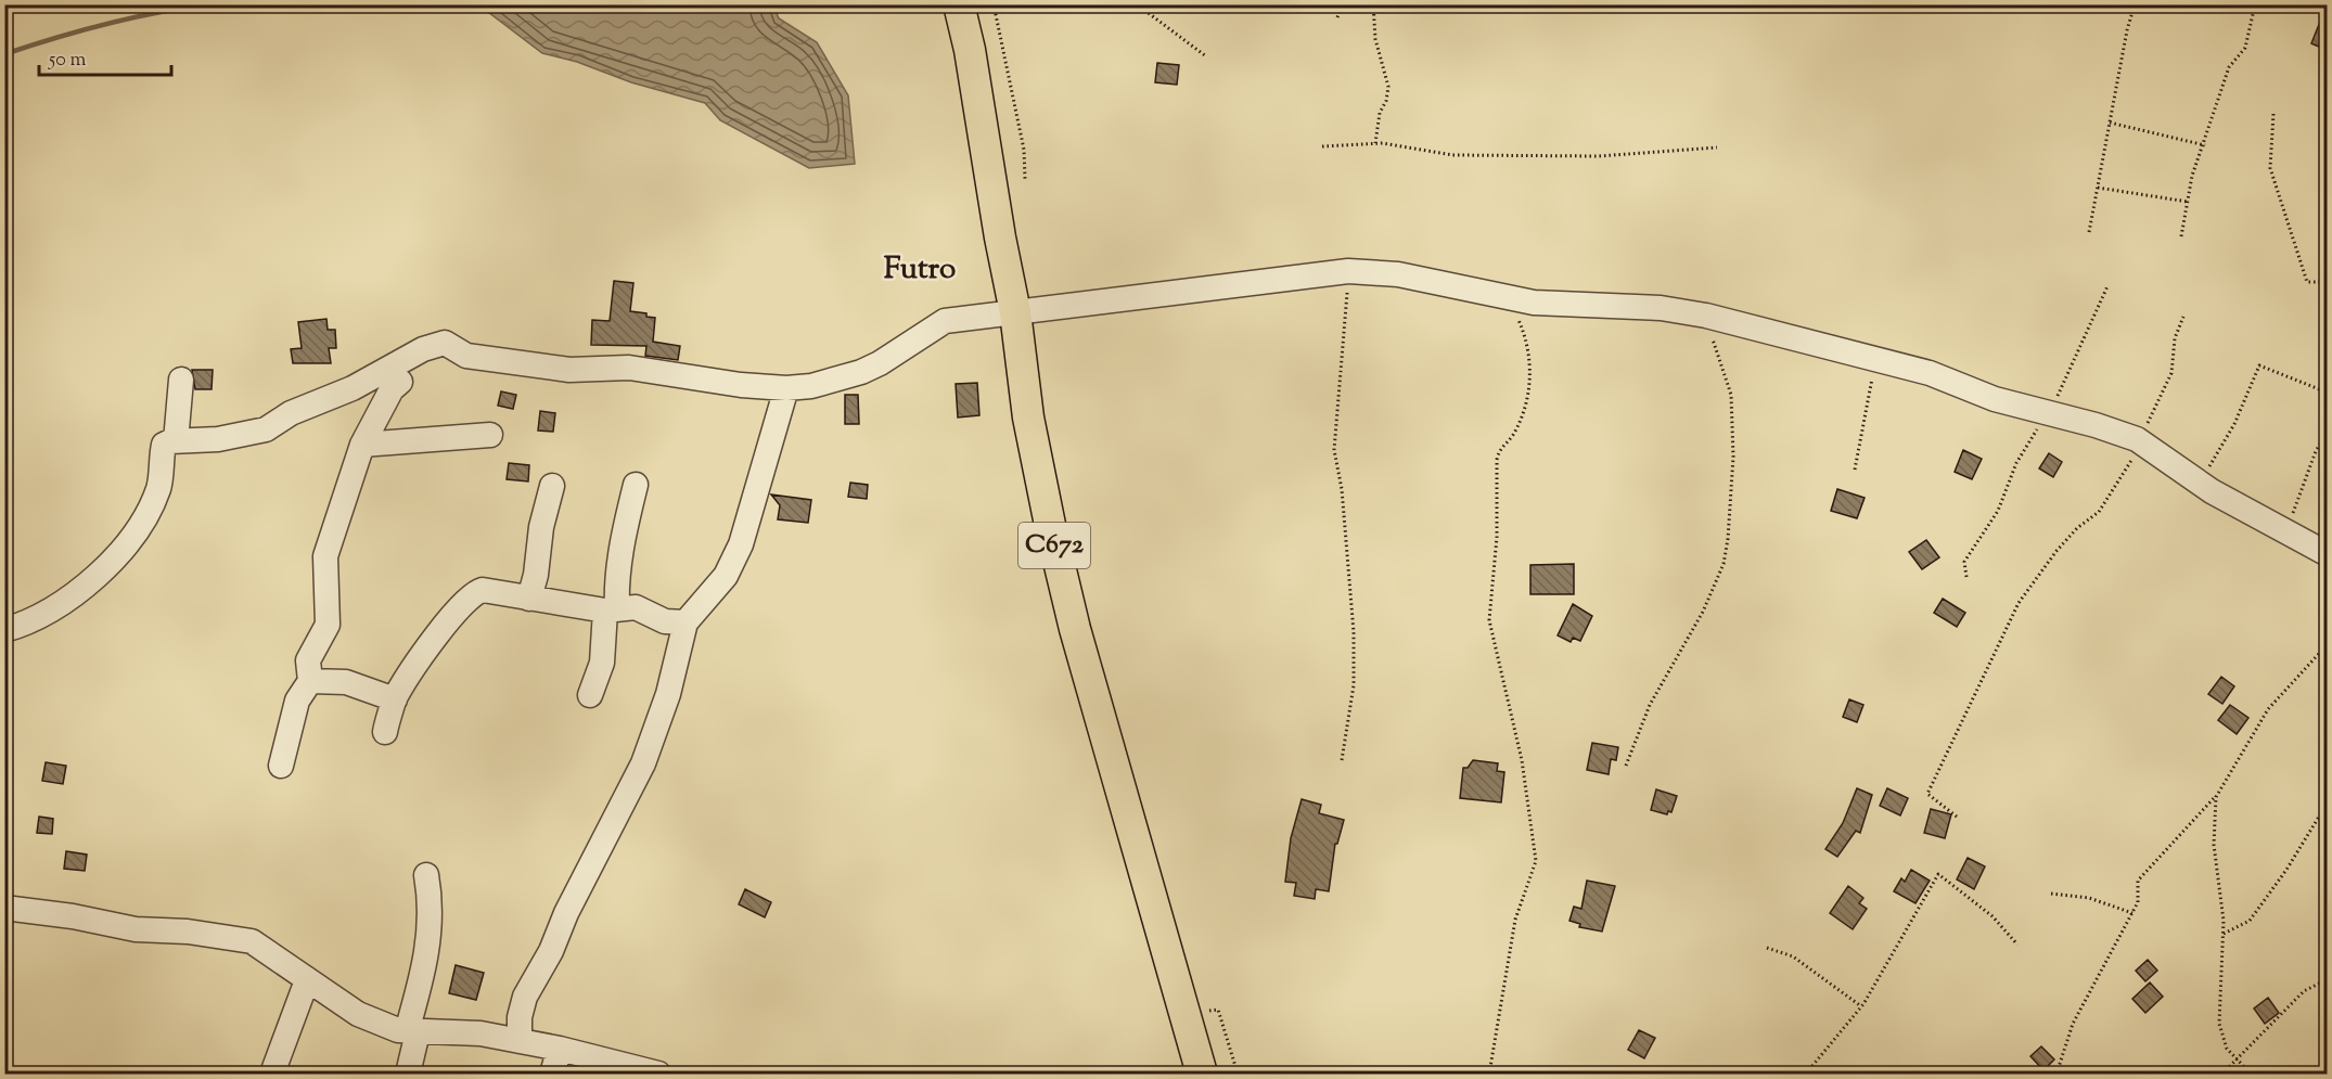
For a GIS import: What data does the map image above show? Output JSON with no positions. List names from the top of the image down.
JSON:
{
  "streets": {
    "main road": ["C672"]
  },
  "districts": ["Futro"],
  "scale_bar": "50 m"
}
